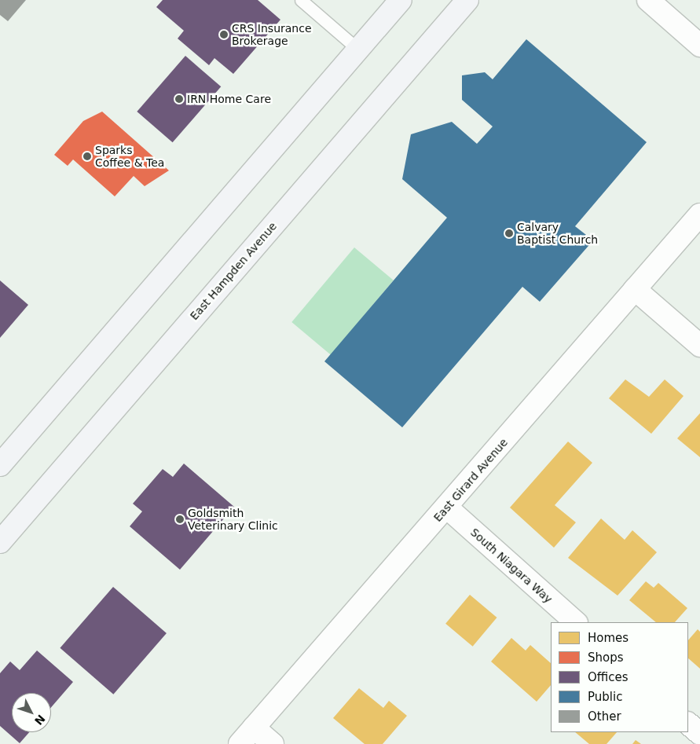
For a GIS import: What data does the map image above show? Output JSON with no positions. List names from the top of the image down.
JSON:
{
  "streets": {
    "main road": ["East Hampden Avenue"],
    "street": ["East Girard Avenue", "South Niagara Way"]
  },
  "crossings": [
    ["East Girard Avenue", "South Niagara Way"]
  ],
  "places": [
    "CRS Insurance Brokerage",
    "IRN Home Care",
    "Sparks Coffee & Tea",
    "Calvary Baptist Church",
    "Goldsmith Veterinary Clinic"
  ],
  "legend": [
    "Homes",
    "Shops",
    "Offices",
    "Public",
    "Other"
  ],
  "north": "bottom right"
}
